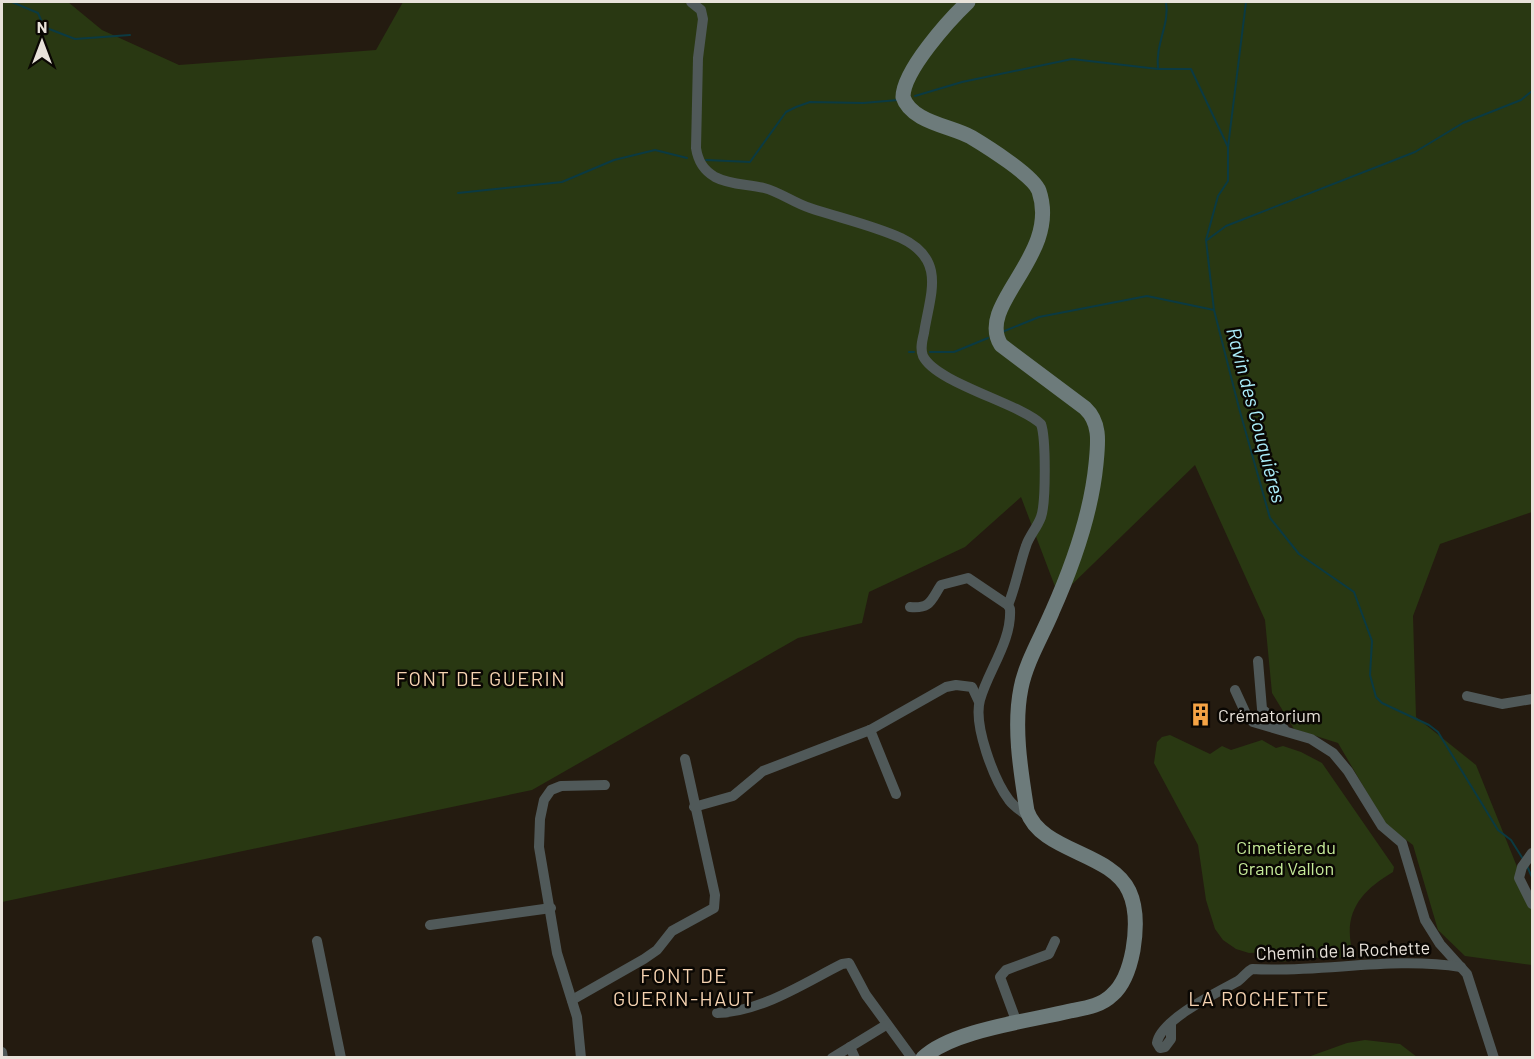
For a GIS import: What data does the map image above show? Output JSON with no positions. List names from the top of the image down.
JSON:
{
  "streets": {
    "street": ["Chemin de la Rochette"]
  },
  "districts": ["FONT DE GUERIN", "FONT DE GUERIN-HAUT", "LA ROCHETTE"],
  "water": ["Ravin des Couquiéres"],
  "parks": ["Cimetière du Grand Vallon"],
  "places": {
    "building": ["Crématorium"]
  },
  "north": "top"
}
